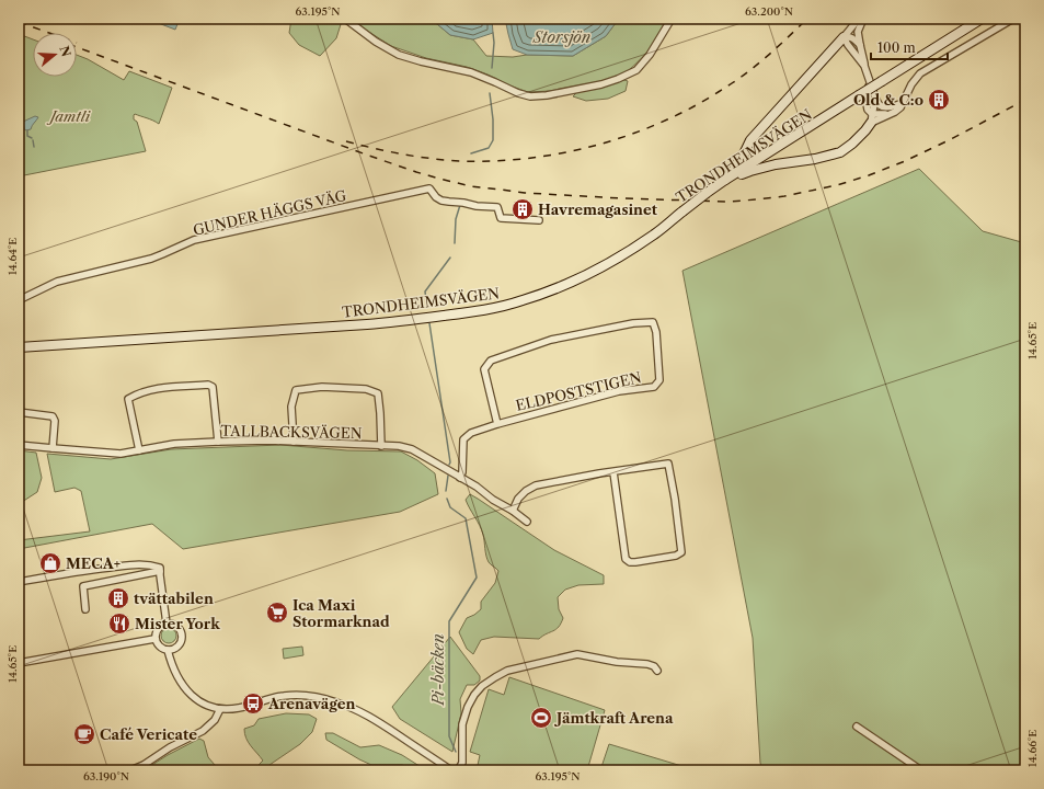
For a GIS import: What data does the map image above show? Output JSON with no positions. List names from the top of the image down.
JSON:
{
  "streets": {
    "main road": ["TRONDHEIMSVÄGEN"],
    "street": ["GUNDER HÄGGS VÄG", "ELDPOSTSTIGEN", "TALLBACKSVÄGEN"]
  },
  "crossings": [
    ["ELDPOSTSTIGEN", "TALLBACKSVÄGEN"]
  ],
  "water": ["Storsjön", "Pi-bäcken"],
  "parks": ["Jamtli"],
  "places": {
    "building": ["Old & C:o", "Havremagasinet", "tvättabilen"],
    "shop": ["MECA+"],
    "supermarket": ["Ica Maxi Stormarknad"],
    "restaurant": ["Mister York"],
    "bus stop": ["Arenavägen"],
    "sports": ["Jämtkraft Arena"],
    "cafe": ["Café Vericate"]
  },
  "scale_bar": "100 m",
  "north": "right",
  "coordinates": [
    "63.195°N",
    "63.200°N",
    "14.64°E",
    "14.65°E",
    "14.66°E",
    "63.190°N"
  ]
}
